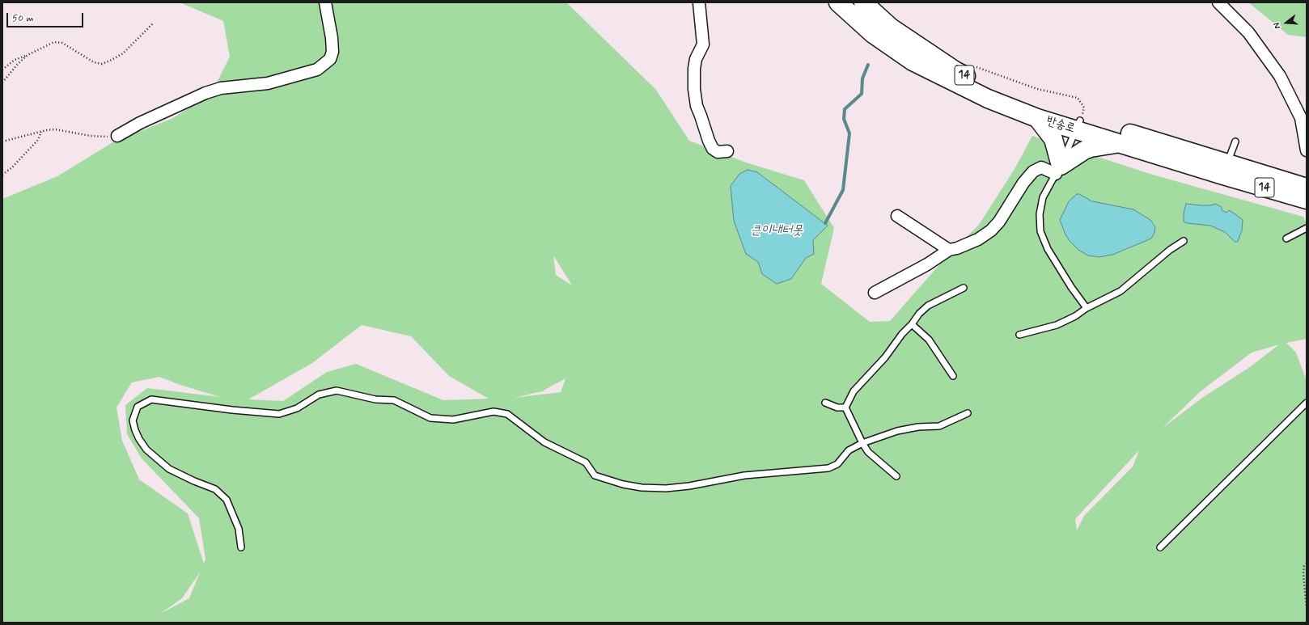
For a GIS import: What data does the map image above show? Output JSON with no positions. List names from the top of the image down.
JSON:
{
  "streets": {
    "main road": ["14", "반송로"]
  },
  "water": ["큰이내터못"],
  "scale_bar": "50 m",
  "north": "left"
}
